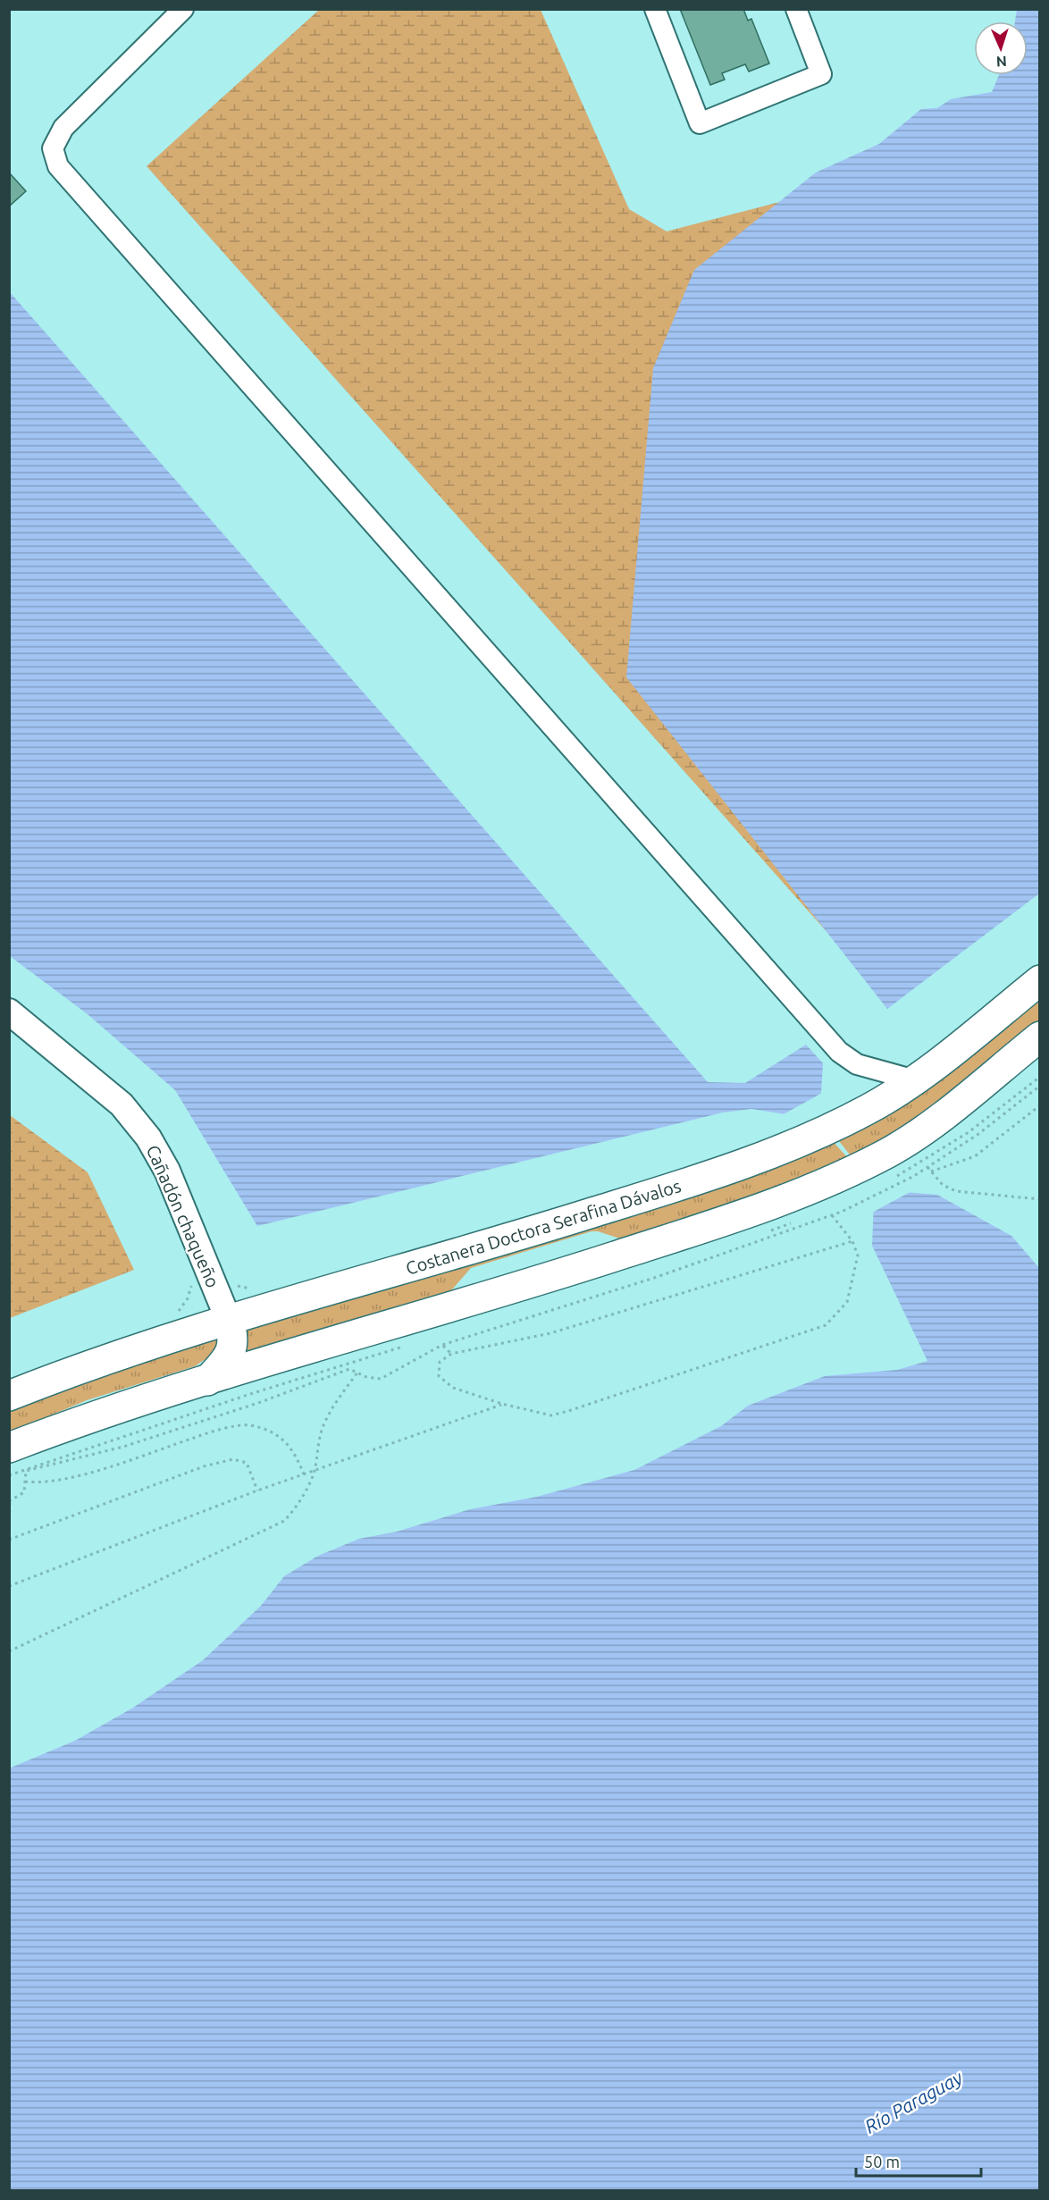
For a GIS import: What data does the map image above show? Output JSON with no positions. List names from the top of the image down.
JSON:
{
  "streets": {
    "highway": ["Costanera Doctora Serafina Dávalos"],
    "main road": ["Cañadón chaqueño"]
  },
  "crossings": [
    ["Cañadón chaqueño", "Costanera Doctora Serafina Dávalos"]
  ],
  "water": ["Río Paraguay"],
  "scale_bar": "50 m",
  "north": "bottom"
}
